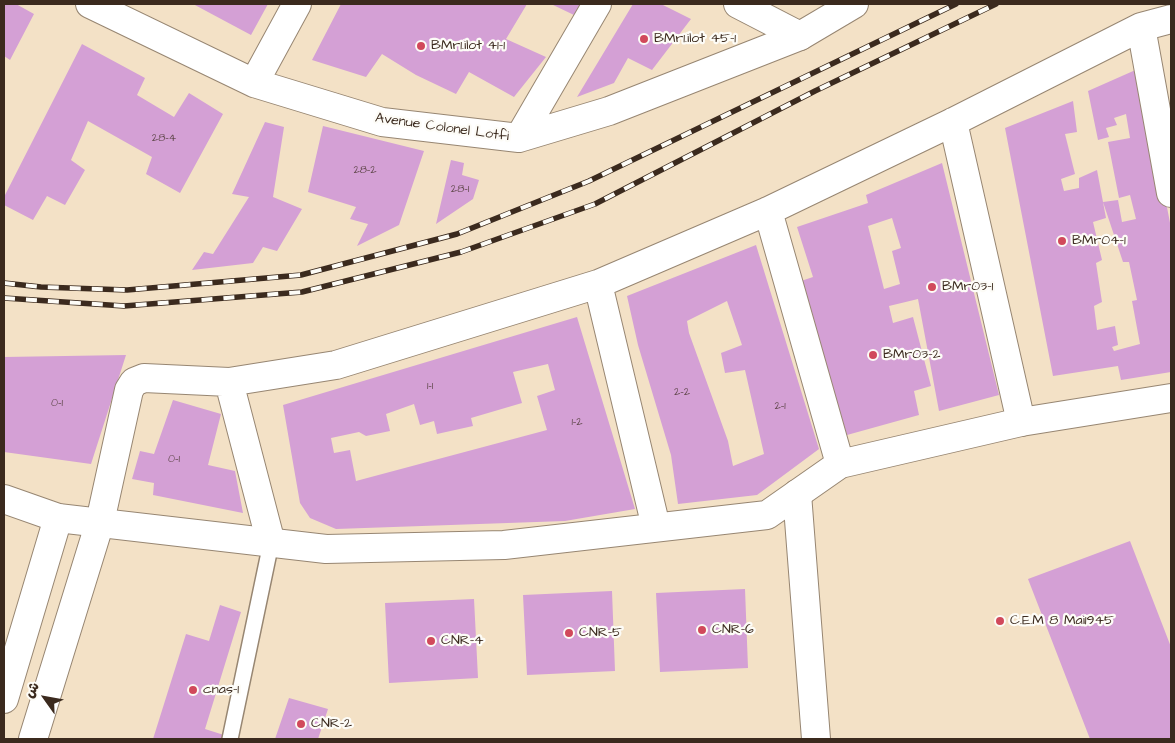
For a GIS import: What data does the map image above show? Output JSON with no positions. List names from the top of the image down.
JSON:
{
  "streets": {
    "street": ["Avenue Colonel Lotfi"]
  },
  "places": [
    "BMr1.ilot 45-1",
    "BMr1.ilot 41-1",
    "BMr04-1",
    "BMr03-1",
    "BMr03-2",
    "C.E.M 8 Mai1945",
    "CNR-6",
    "CNR-5",
    "CNR-4",
    "cnas-1",
    "CNR-2"
  ],
  "house_numbers": [
    "28-4",
    "28-2",
    "28-1",
    "1-1",
    "2-2",
    "0-1",
    "2-1",
    "1-2",
    "0-1"
  ],
  "north": "top left"
}
